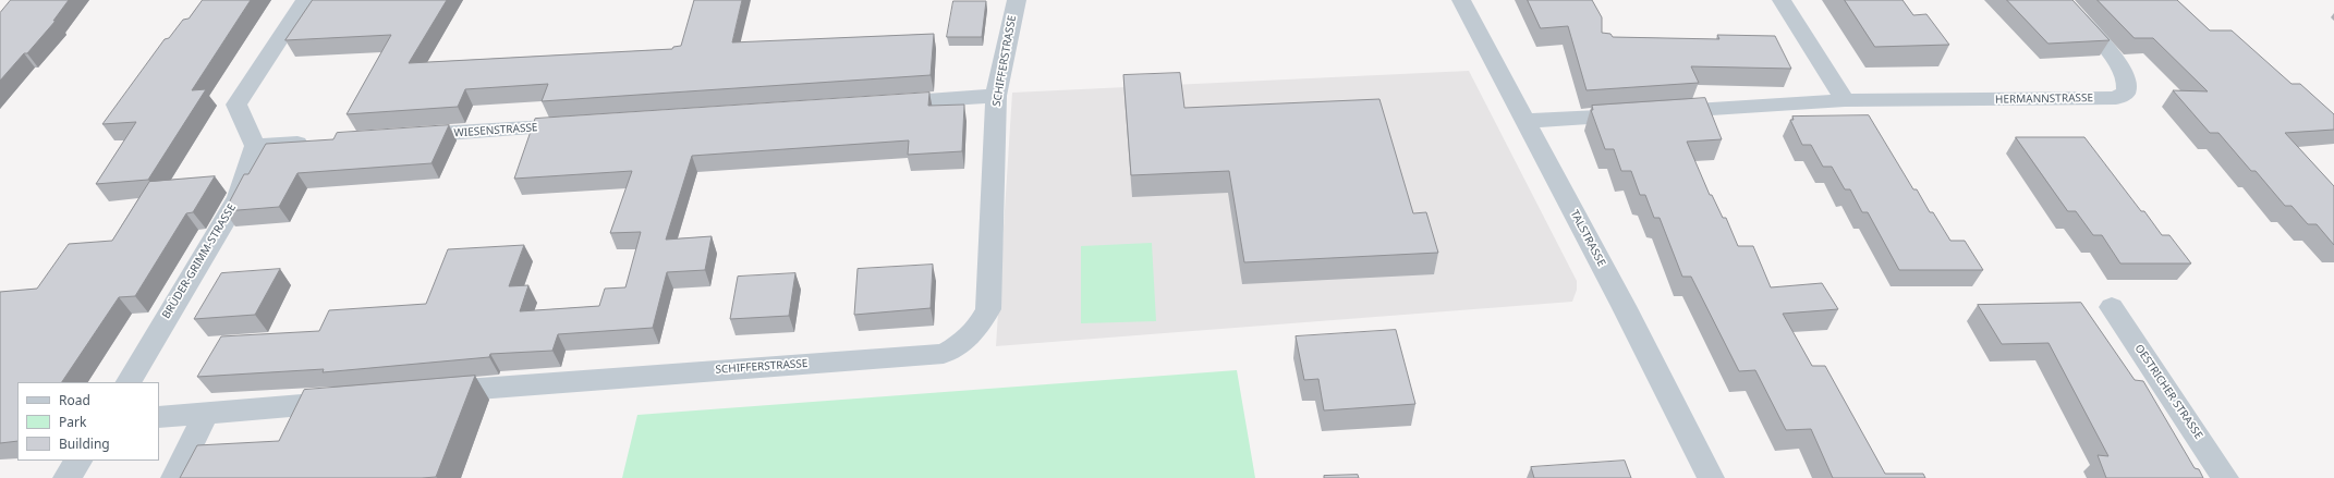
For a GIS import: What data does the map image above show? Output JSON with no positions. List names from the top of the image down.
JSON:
{
  "streets": {
    "street": [
      "SCHIFFERSTRASSE",
      "HERMANNSTRASSE",
      "WIESENSTRASSE",
      "TALSTRASSE",
      "BRÜDER-GRIMM-STRASSE",
      "OESTRICHER STRASSE"
    ]
  },
  "crossings": [
    ["HERMANNSTRASSE", "TALSTRASSE"]
  ],
  "legend": ["Road", "Park", "Building"]
}
